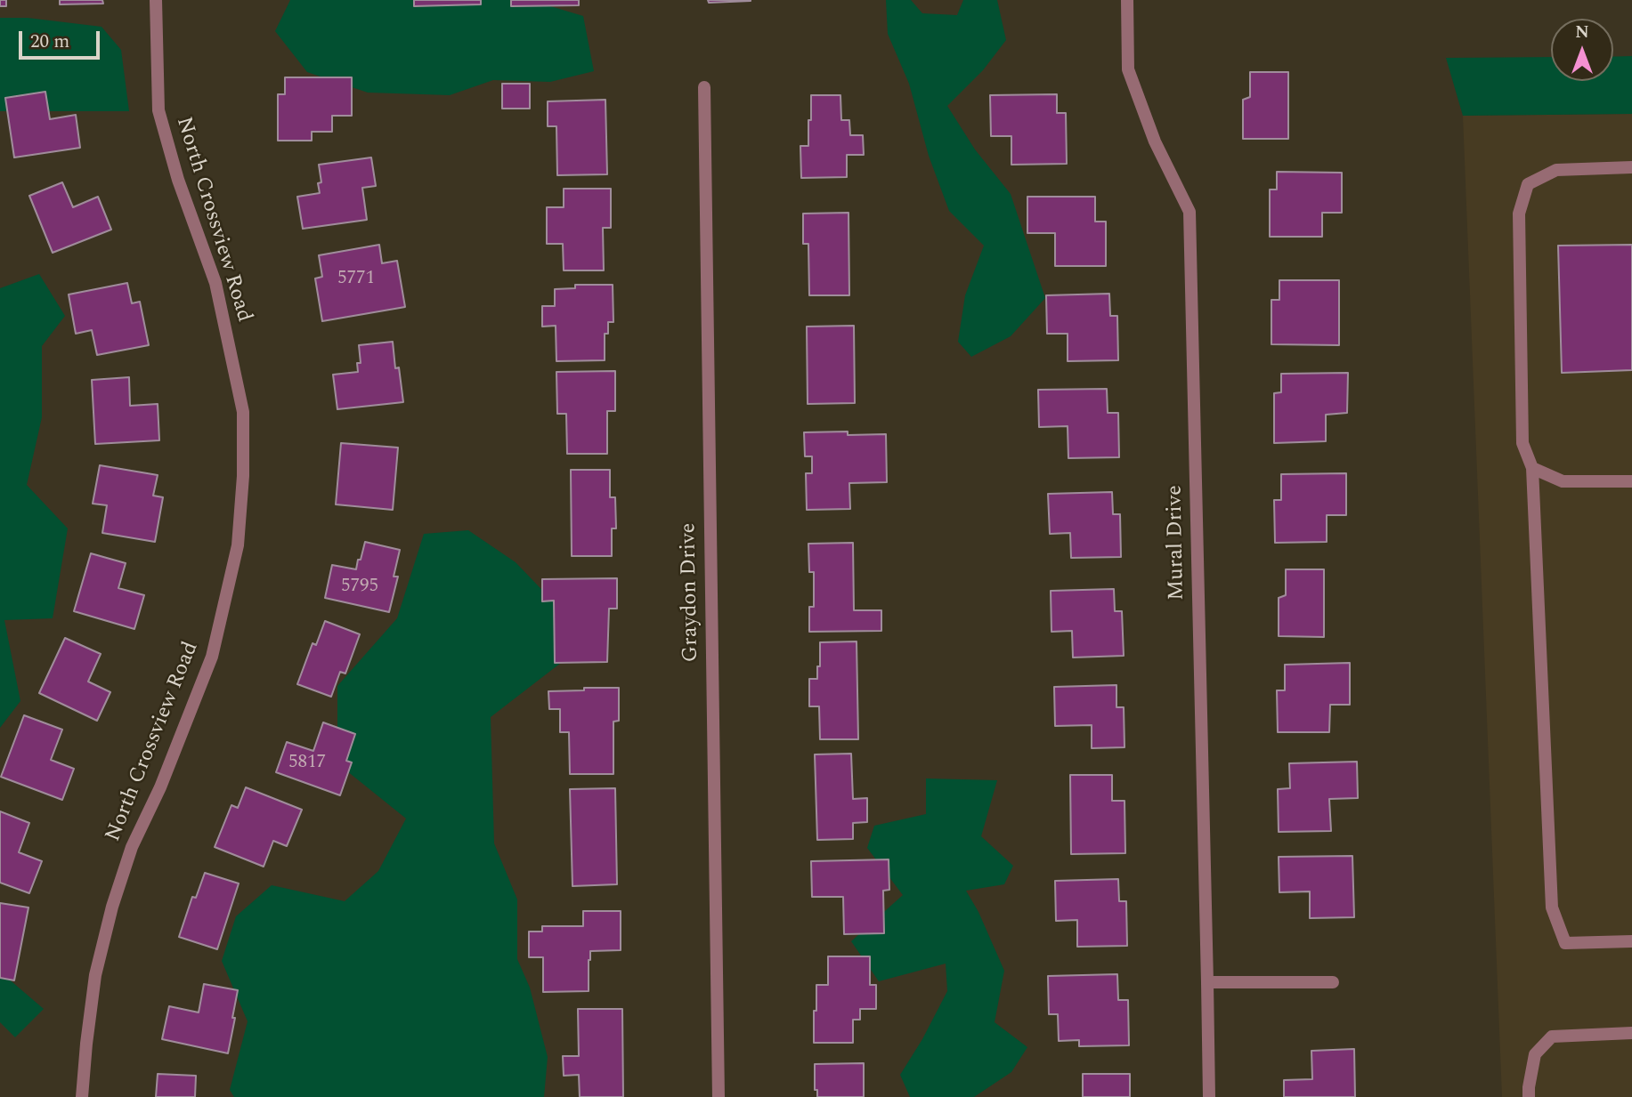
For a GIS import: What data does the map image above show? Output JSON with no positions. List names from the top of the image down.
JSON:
{
  "streets": {
    "street": ["North Crossview Road", "Mural Drive", "Graydon Drive"]
  },
  "house_numbers": ["5771", "5795", "5817"],
  "scale_bar": "20 m",
  "north": "top"
}
